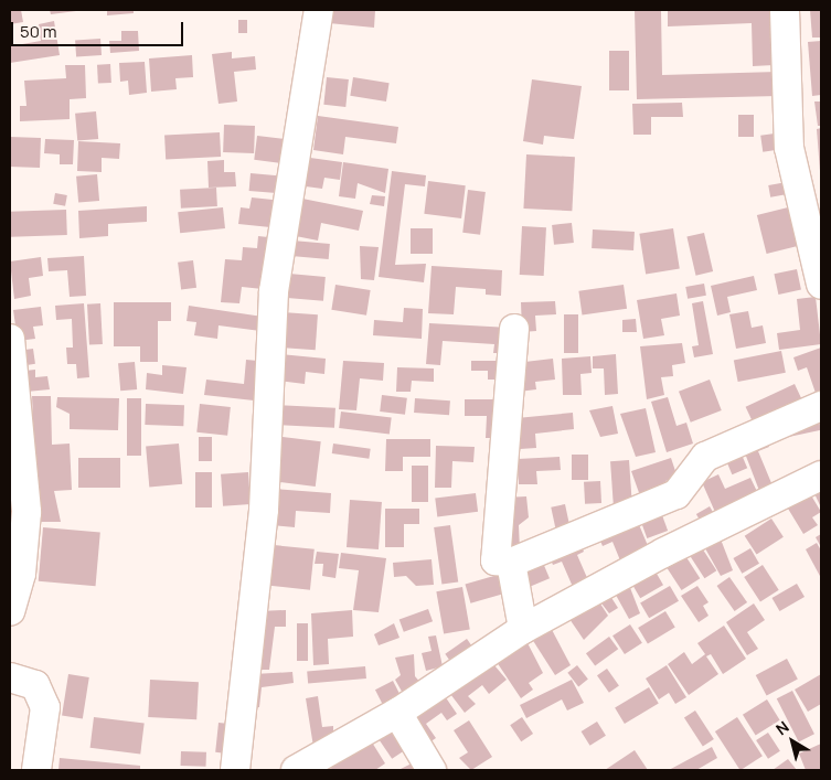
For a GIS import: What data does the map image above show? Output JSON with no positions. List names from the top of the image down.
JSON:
{
  "scale_bar": "50 m",
  "north": "top left"
}
